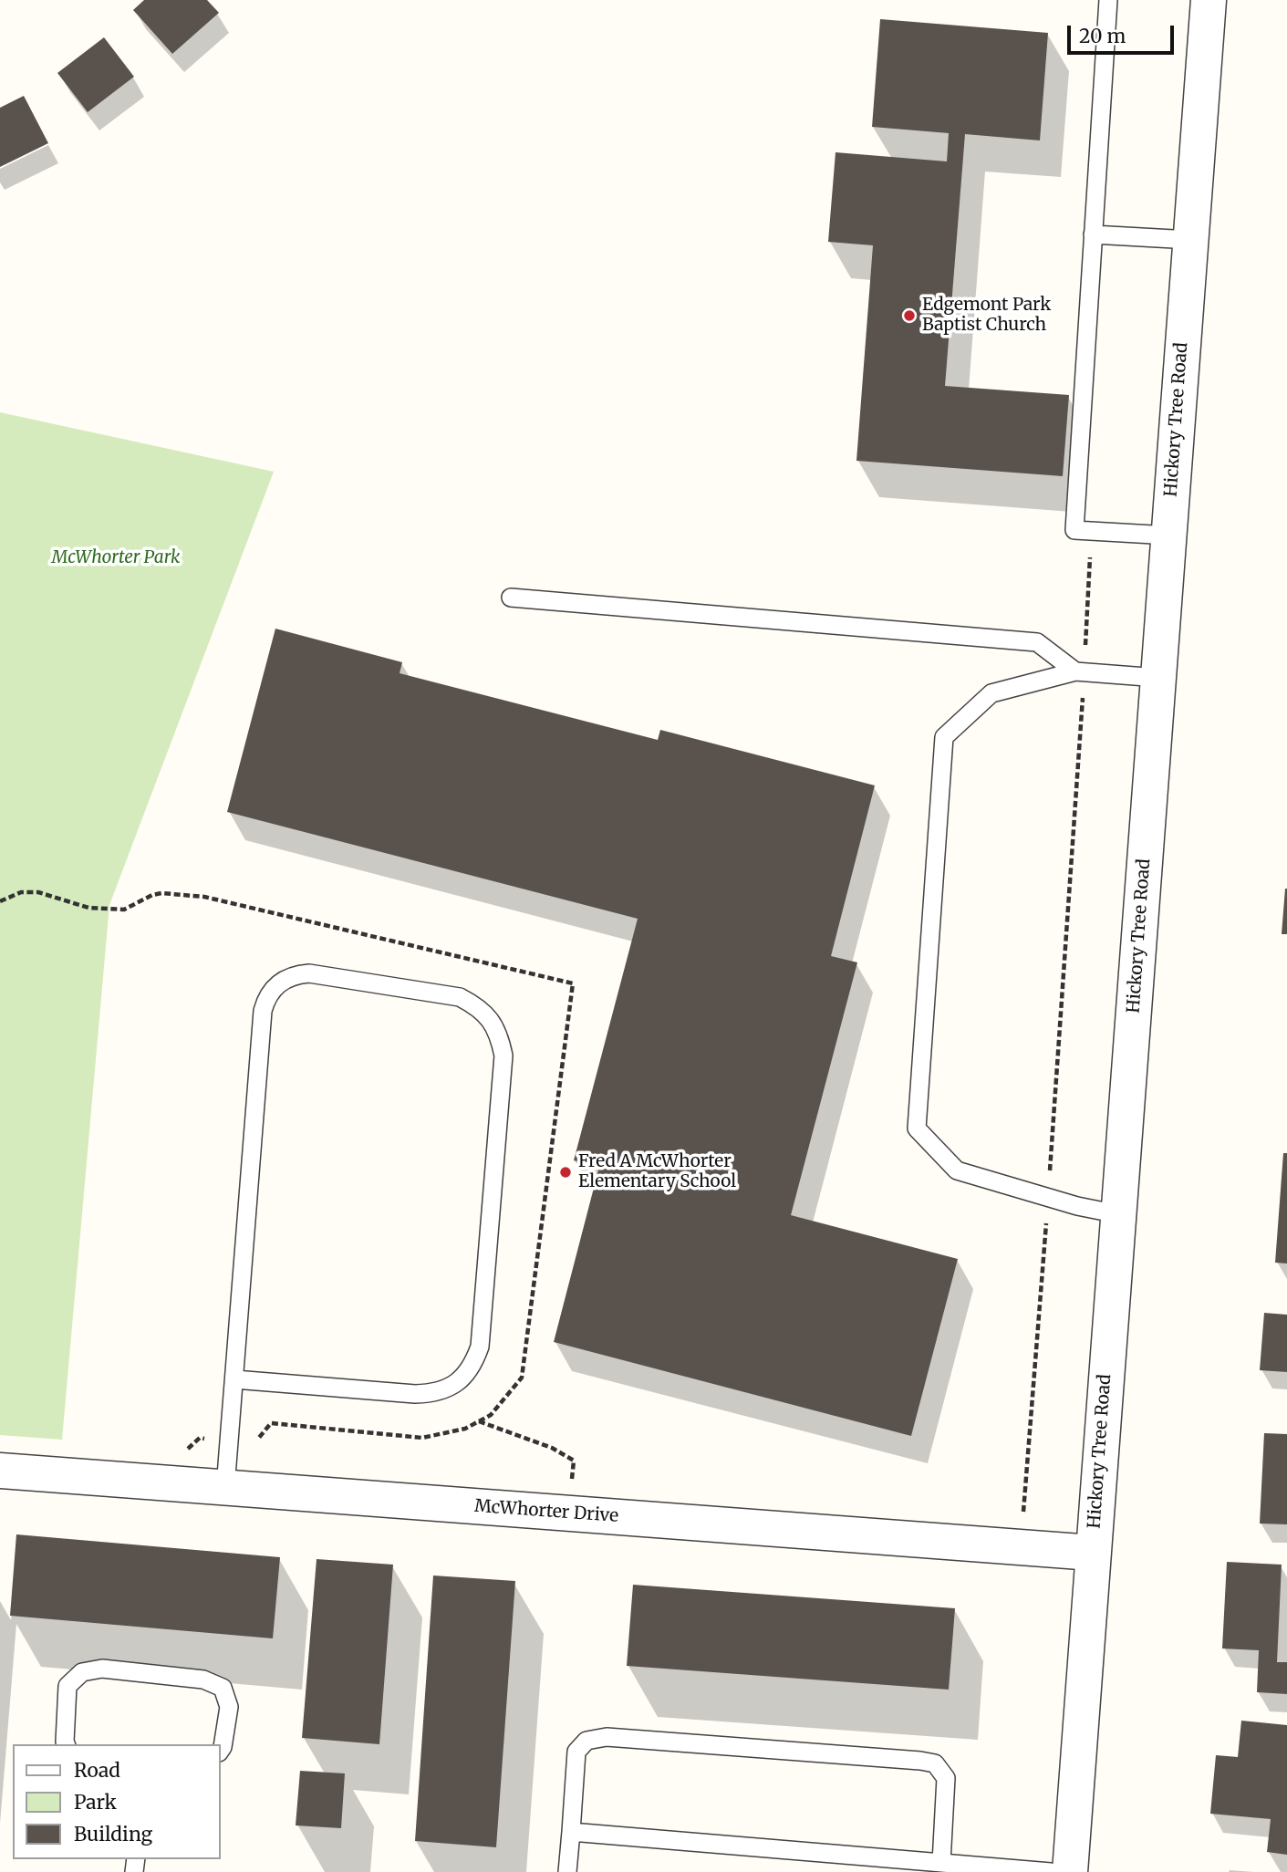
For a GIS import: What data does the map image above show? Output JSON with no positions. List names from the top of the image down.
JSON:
{
  "streets": {
    "street": ["Hickory Tree Road", "McWhorter Drive"]
  },
  "crossings": [
    ["Hickory Tree Road", "McWhorter Drive"]
  ],
  "parks": ["McWhorter Park"],
  "places": ["Edgemont Park Baptist Church", "Fred A McWhorter Elementary School"],
  "legend": ["Road", "Park", "Building"],
  "scale_bar": "20 m"
}
